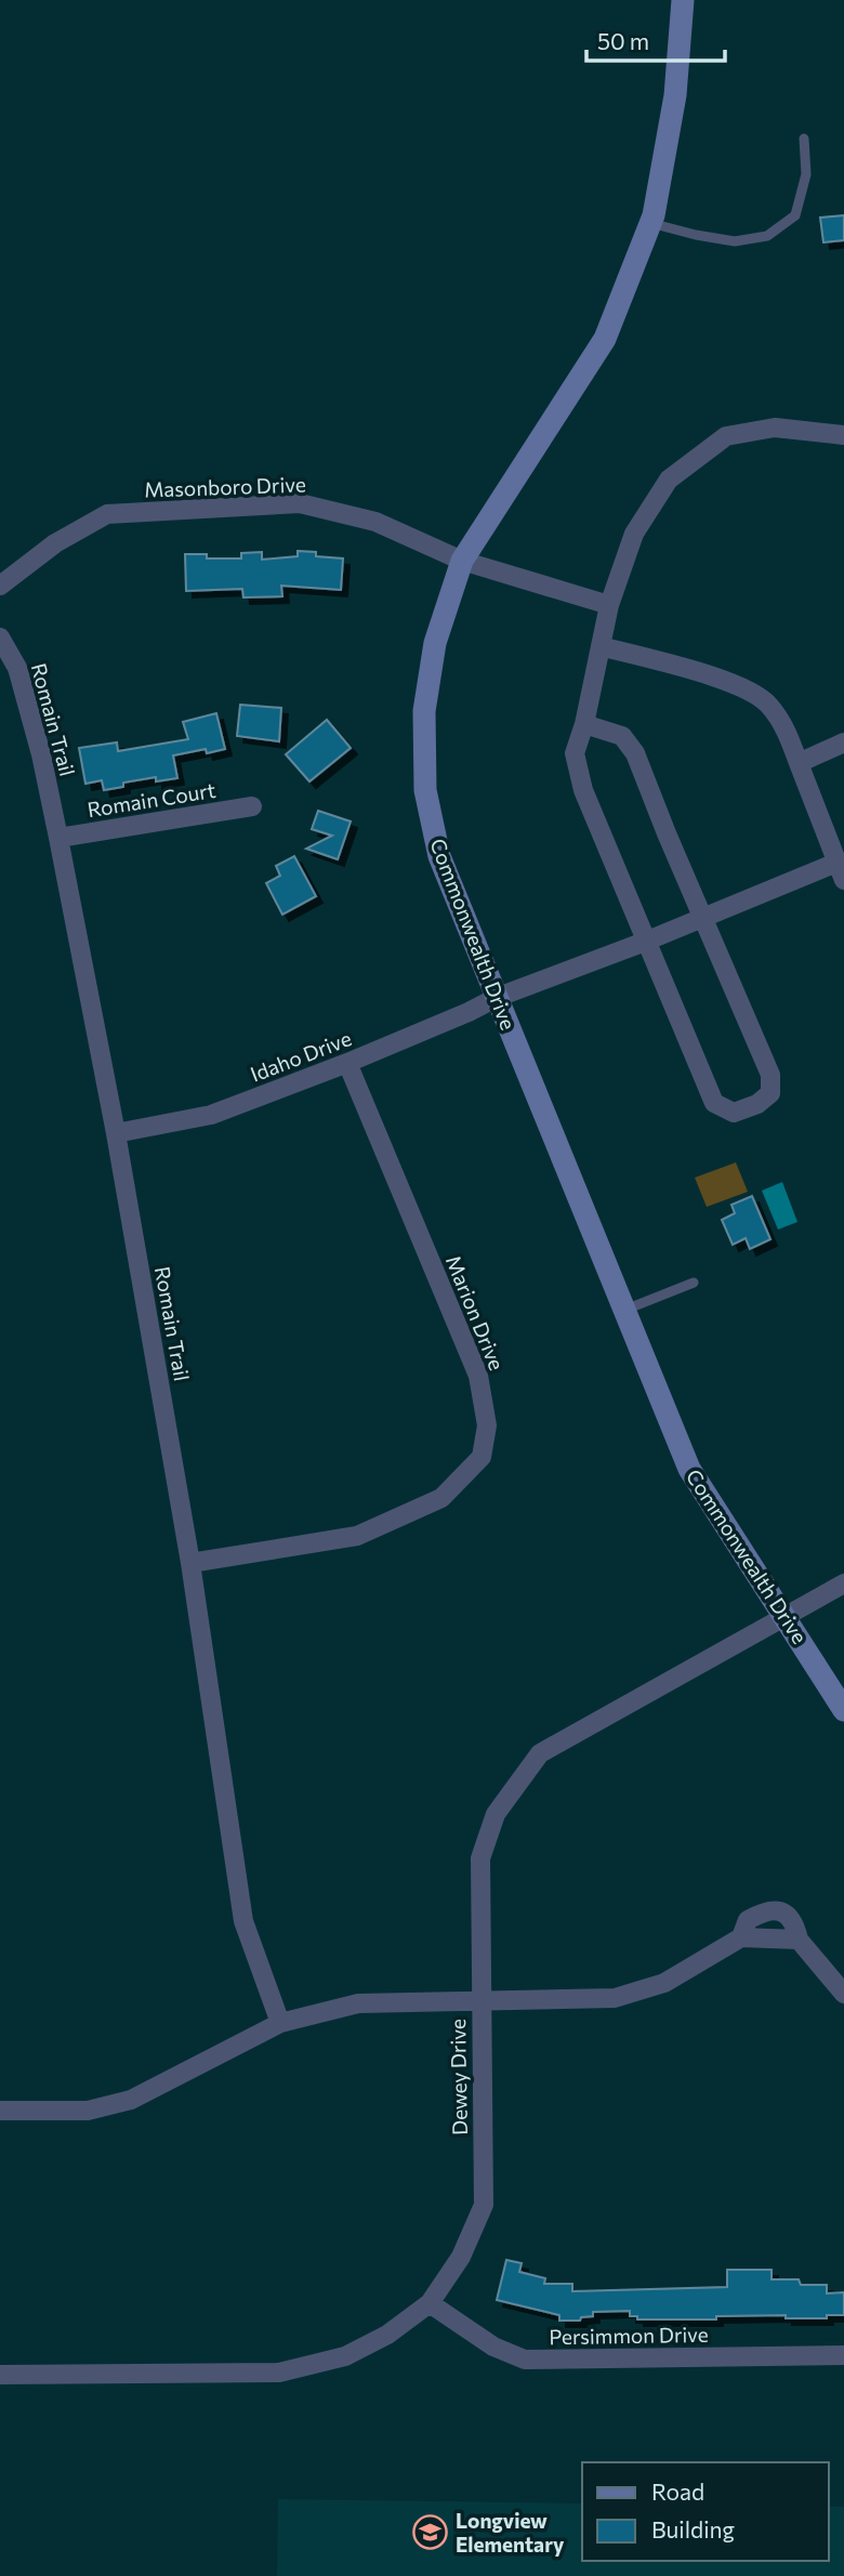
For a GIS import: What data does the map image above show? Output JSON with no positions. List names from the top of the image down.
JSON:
{
  "streets": {
    "street": [
      "Masonboro Drive",
      "Romain Trail",
      "Romain Court",
      "Commonwealth Drive",
      "Idaho Drive",
      "Marion Drive",
      "Dewey Drive",
      "Persimmon Drive"
    ]
  },
  "crossings": [
    ["Masonboro Drive", "Commonwealth Drive"],
    ["Romain Trail", "Romain Court"],
    ["Romain Trail", "Idaho Drive"],
    ["Romain Trail", "Marion Drive"],
    ["Commonwealth Drive", "Idaho Drive"],
    ["Commonwealth Drive", "Dewey Drive"],
    ["Idaho Drive", "Marion Drive"],
    ["Dewey Drive", "Persimmon Drive"]
  ],
  "places": {
    "school or university": ["Longview Elementary"]
  },
  "legend": ["Road", "Building"],
  "scale_bar": "50 m"
}
